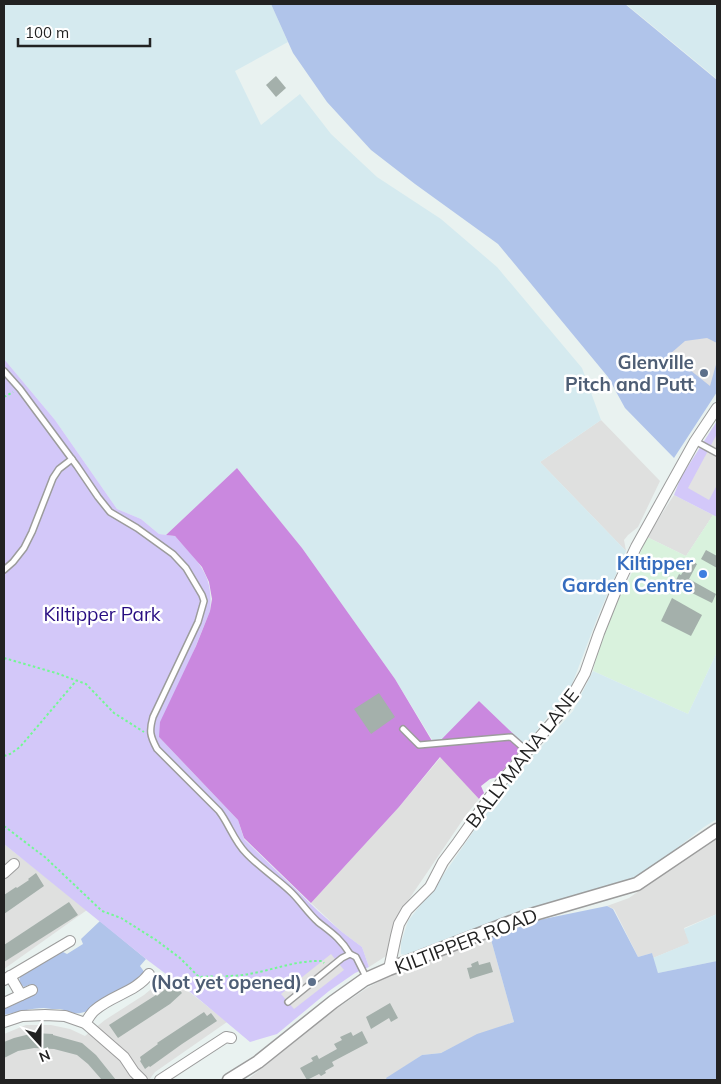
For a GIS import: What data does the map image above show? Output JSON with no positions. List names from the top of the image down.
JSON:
{
  "streets": {
    "street": ["BALLYMANA LANE", "KILTIPPER ROAD"]
  },
  "crossings": [
    ["BALLYMANA LANE", "KILTIPPER ROAD"]
  ],
  "parks": ["Kiltipper Park"],
  "places": ["Glenville Pitch and Putt", "Kiltipper Garden Centre", "(Not yet opened)"],
  "scale_bar": "100 m",
  "north": "bottom"
}
